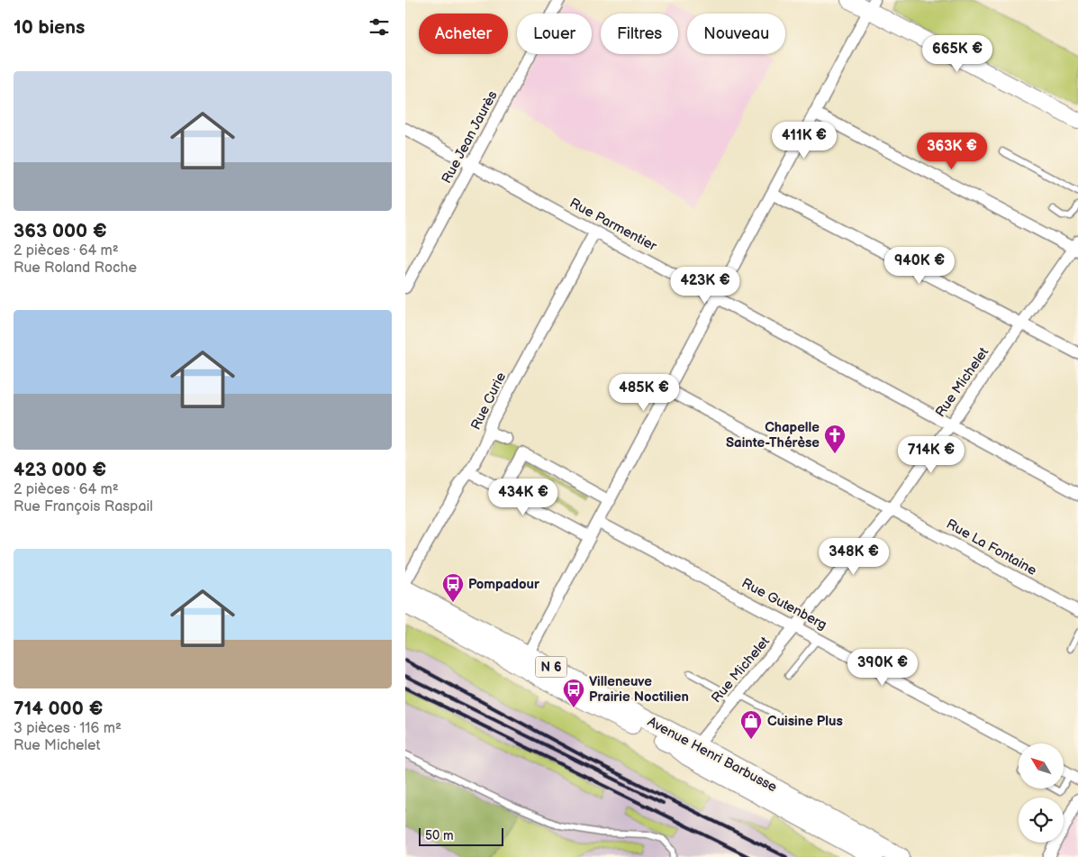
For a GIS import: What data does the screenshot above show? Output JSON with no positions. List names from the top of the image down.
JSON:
{
  "streets": {
    "main road": ["N 6", "Avenue Henri Barbusse"],
    "street": [
      "Rue Jean Jaurès",
      "Rue Parmentier",
      "Rue Michelet",
      "Rue Curie",
      "Rue La Fontaine",
      "Rue Gutenberg"
    ]
  },
  "crossings": [
    ["Rue Jean Jaurès", "Rue Parmentier"],
    ["Rue Parmentier", "Rue Michelet"],
    ["Rue Parmentier", "Rue Curie"],
    ["Rue Michelet", "Rue La Fontaine"],
    ["Rue Michelet", "Rue Gutenberg"],
    ["Rue Michelet", "Avenue Henri Barbusse"]
  ],
  "places": {
    "church": ["Chapelle Sainte-Thérèse"],
    "bus stop": ["Pompadour", "Villeneuve Prairie Noctilien"],
    "shop": ["Cuisine Plus"]
  },
  "scale_bar": "50 m",
  "north": "top left",
  "page": {
    "heading": "10 biens",
    "chip": [
      "Acheter",
      "Louer",
      "Filtres",
      "Nouveau"
    ],
    "price": [
      "665K €",
      "411K €",
      "363K €",
      "940K €",
      "423K €",
      "485K €",
      "714K €",
      "434K €",
      "348K €",
      "390K €"
    ],
    "list": [
      {
        "name": "363 000 €",
        "note": "2 pièces · 64 m² · Rue Roland Roche"
      },
      {
        "name": "423 000 €",
        "note": "2 pièces · 64 m² · Rue François Raspail"
      },
      {
        "name": "714 000 €",
        "note": "3 pièces · 116 m² · Rue Michelet"
      }
    ],
    "scale": "50 m"
  }
}
